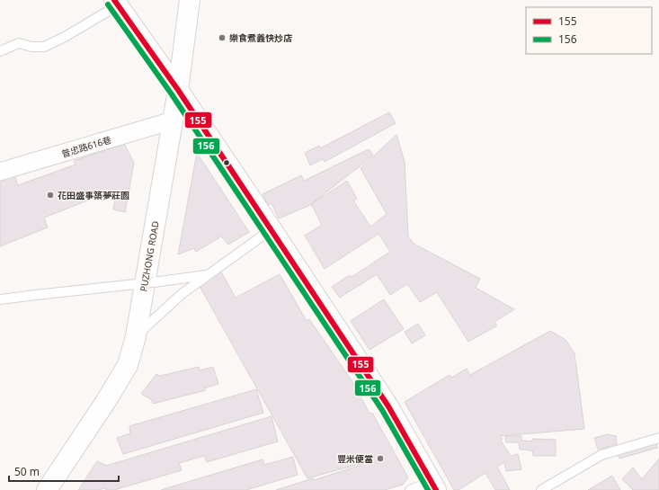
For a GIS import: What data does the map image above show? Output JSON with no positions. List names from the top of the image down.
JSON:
{
  "streets": {
    "street": ["普忠路616巷", "PUZHONG ROAD"]
  },
  "crossings": [
    ["普忠路616巷", "PUZHONG ROAD"]
  ],
  "places": ["樂食煮義快炒店", "花田盛事築夢莊園", "豐米便當"],
  "lines": ["transit line 155", "transit line 156"],
  "legend": ["155", "156"],
  "scale_bar": "50 m"
}
